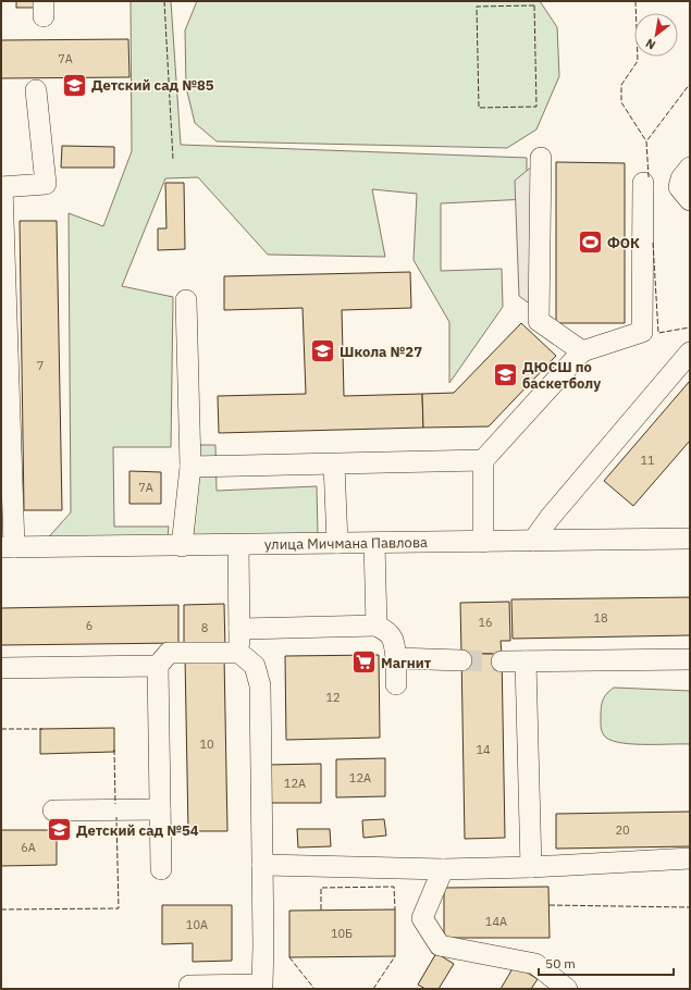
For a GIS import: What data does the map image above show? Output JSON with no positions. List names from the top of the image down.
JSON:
{
  "streets": {
    "street": ["улица Мичмана Павлова"]
  },
  "places": {
    "school or university": [
      "Детский сад №85",
      "Школа №27",
      "ДЮСШ по баскетболу",
      "Детский сад №54"
    ],
    "sports": ["ФОК"],
    "supermarket": ["Магнит"]
  },
  "house_numbers": [
    "7А",
    "7",
    "11",
    "7А",
    "18",
    "16",
    "6",
    "8",
    "12",
    "10",
    "14",
    "12А",
    "12А",
    "20",
    "6А",
    "14А",
    "10А",
    "10Б"
  ],
  "scale_bar": "50 m",
  "north": "bottom left"
}
